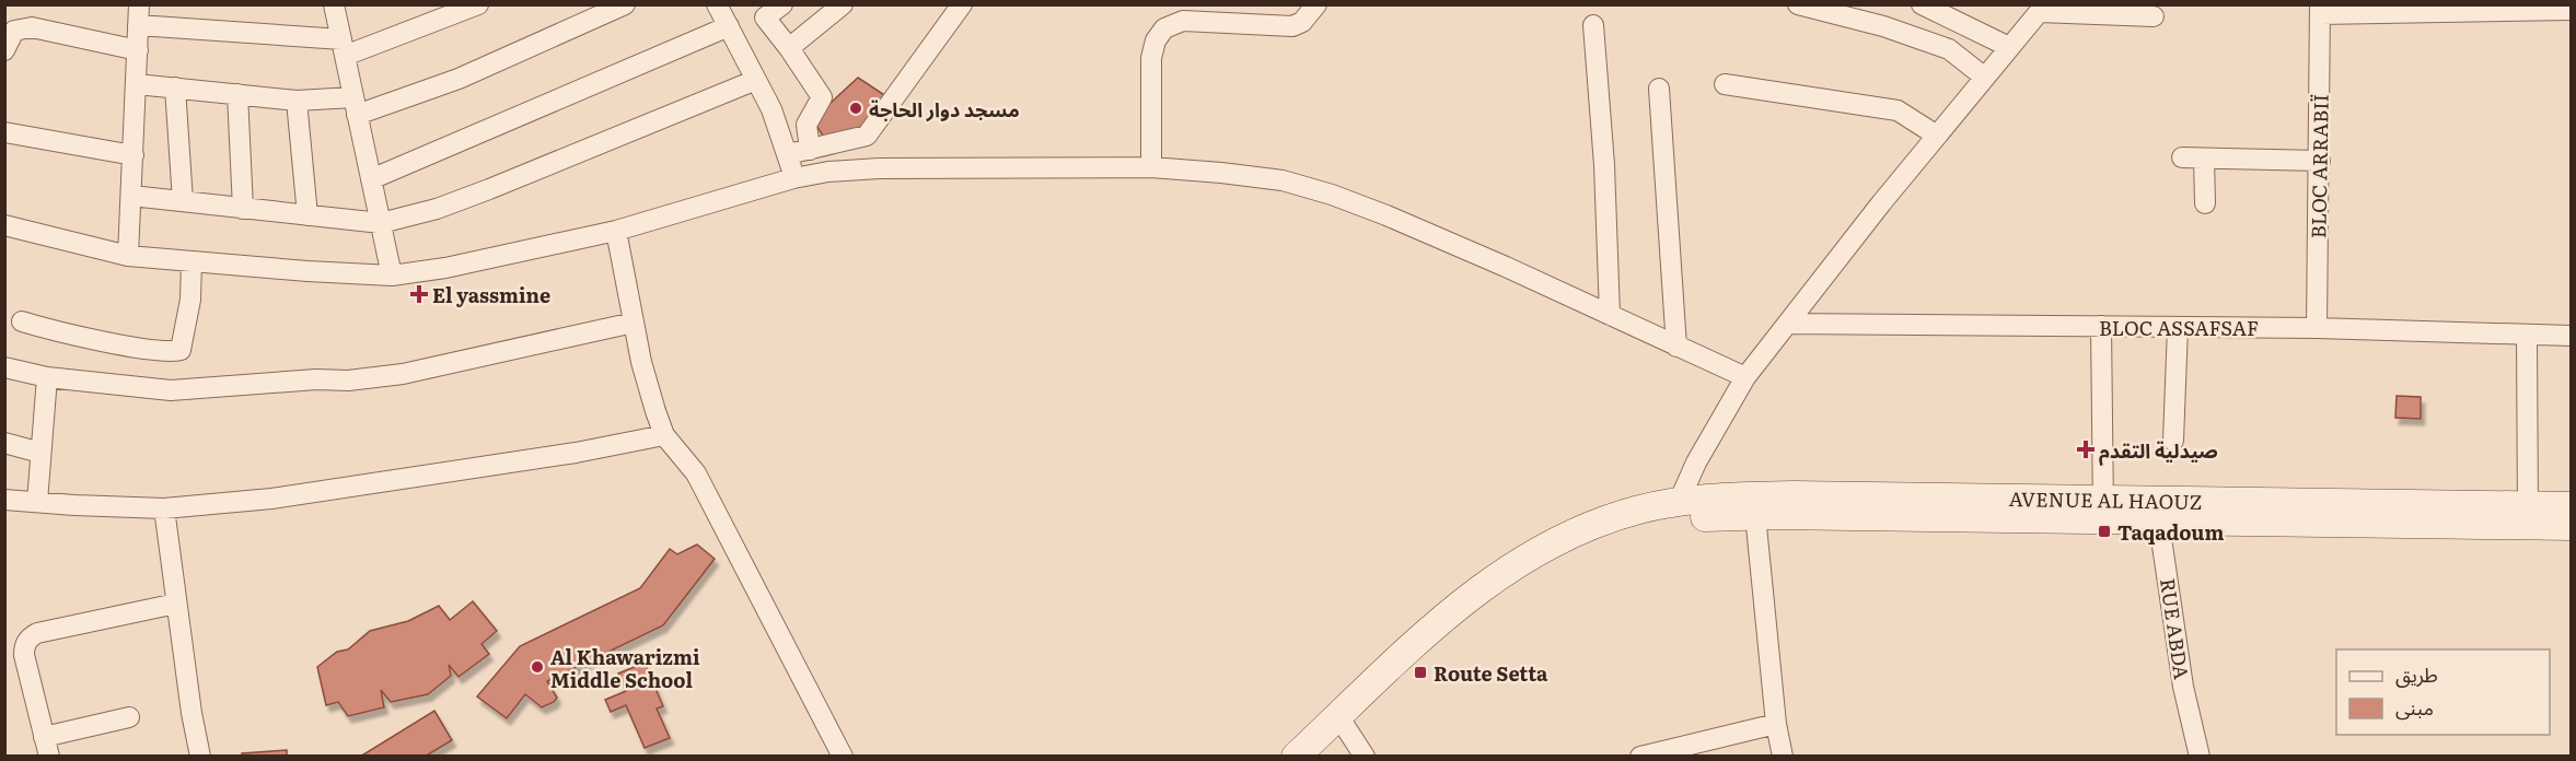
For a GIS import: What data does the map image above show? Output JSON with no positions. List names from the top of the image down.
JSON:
{
  "streets": {
    "main road": ["AVENUE AL HAOUZ"],
    "street": ["BLOC ARRABIÏ", "BLOC ASSAFSAF", "RUE ABDA"]
  },
  "crossings": [
    ["BLOC ARRABIÏ", "BLOC ASSAFSAF"],
    ["AVENUE AL HAOUZ", "RUE ABDA"]
  ],
  "places": {
    "other": ["مسجد دوار الحاجة", "Al Khawarizmi Middle School"],
    "health": ["El yassmine", "صيدلية التقدم"],
    "transit": ["Taqadoum", "Route Setta"]
  },
  "legend": ["طريق", "مبنى"]
}
